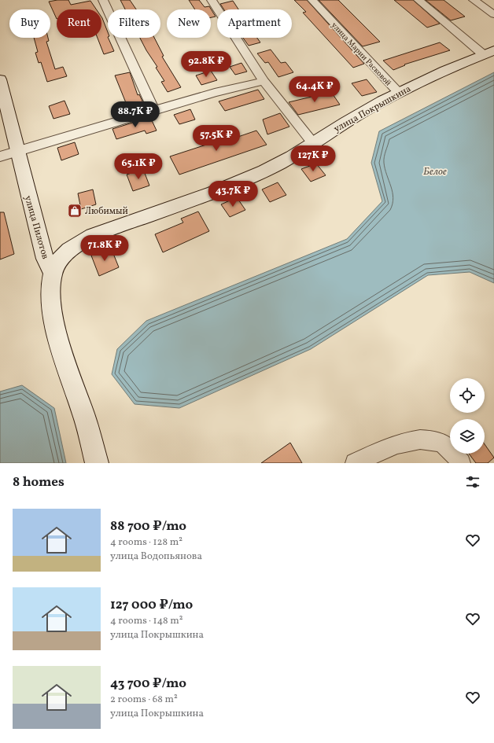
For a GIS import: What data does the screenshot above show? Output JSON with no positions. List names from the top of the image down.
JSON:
{
  "streets": {
    "street": ["улица Марии Расковой", "улица Покрышкина", "улица Пилотов"]
  },
  "crossings": [
    ["улица Марии Расковой", "улица Покрышкина"],
    ["улица Покрышкина", "улица Пилотов"]
  ],
  "water": ["Белое"],
  "places": {
    "shop": ["Любимый"]
  },
  "page": {
    "chip": [
      "Buy",
      "Rent",
      "Filters",
      "New",
      "Apartment"
    ],
    "price": [
      "92.8K ₽",
      "64.4K ₽",
      "88.7K ₽",
      "57.5K ₽",
      "127K ₽",
      "65.1K ₽",
      "43.7K ₽",
      "71.8K ₽"
    ],
    "heading": "8 homes",
    "list": [
      {
        "name": "88 700 ₽/mo",
        "note": "4 rooms · 128 m² · улица Водопьянова"
      },
      {
        "name": "127 000 ₽/mo",
        "note": "4 rooms · 148 m² · улица Покрышкина"
      },
      {
        "name": "43 700 ₽/mo",
        "note": "2 rooms · 68 m² · улица Покрышкина"
      }
    ]
  }
}
